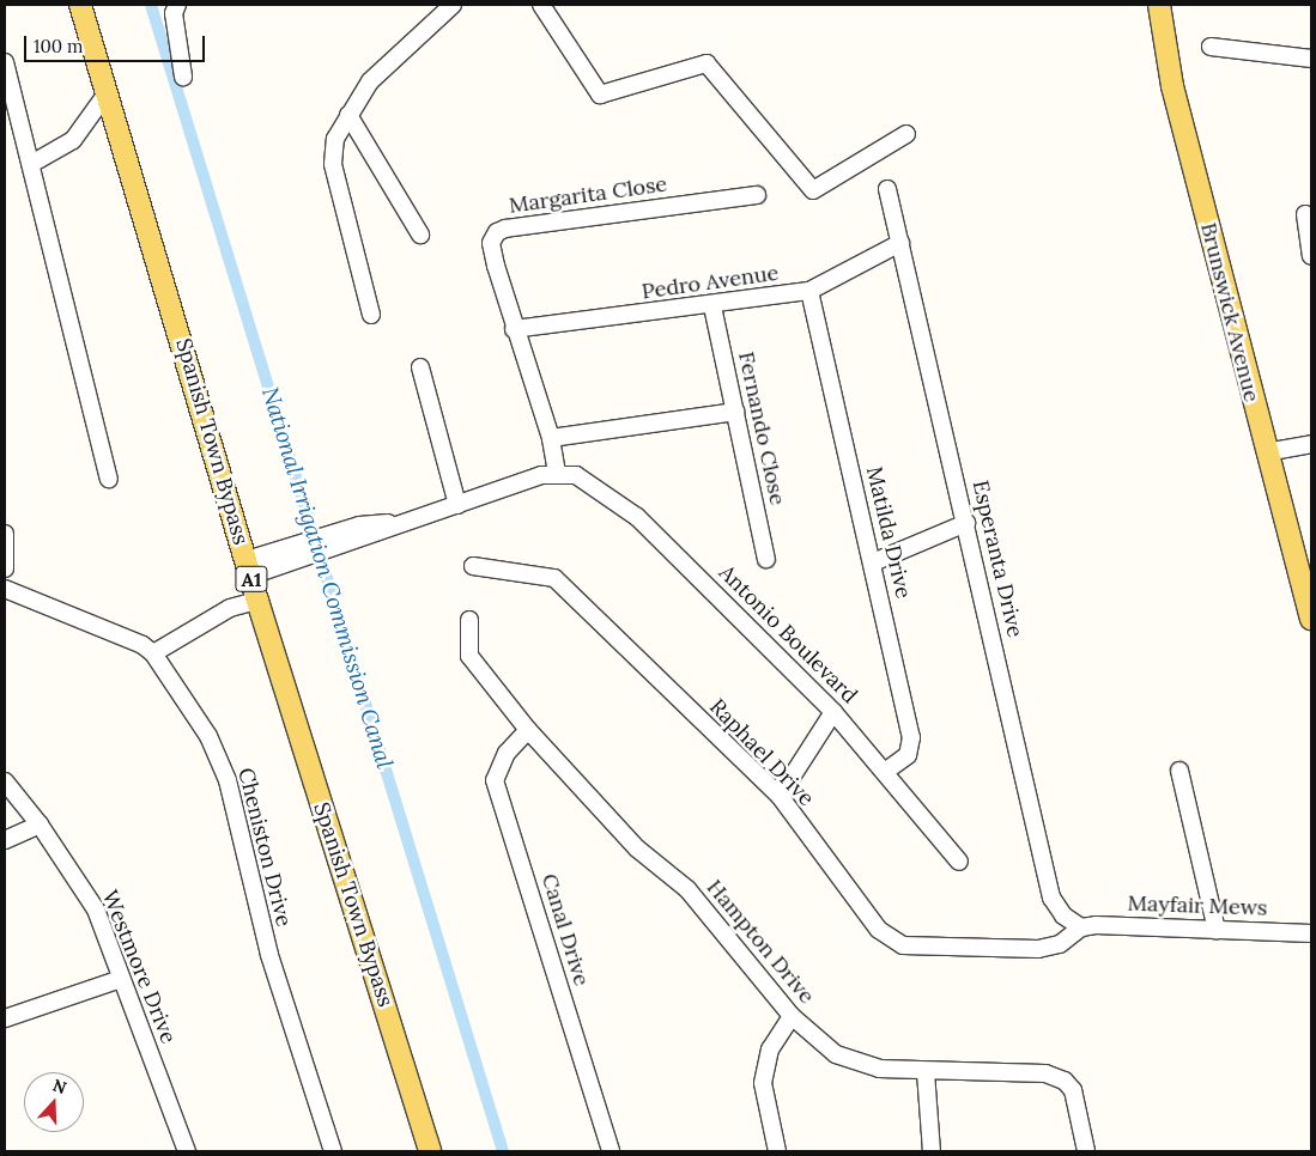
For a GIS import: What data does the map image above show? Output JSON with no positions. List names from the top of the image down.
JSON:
{
  "streets": {
    "main road": ["Brunswick Avenue", "Spanish Town Bypass", "A1"],
    "street": [
      "Margarita Close",
      "Pedro Avenue",
      "Fernando Close",
      "Matilda Drive",
      "Esperanta Drive",
      "Antonio Boulevard",
      "Raphael Drive",
      "Cheniston Drive",
      "Mayfair Mews",
      "Canal Drive",
      "Hampton Drive",
      "Westmore Drive"
    ]
  },
  "crossings": [
    ["Margarita Close", "Pedro Avenue"],
    ["Margarita Close", "Antonio Boulevard"],
    ["Pedro Avenue", "Fernando Close"],
    ["Pedro Avenue", "Matilda Drive"],
    ["Pedro Avenue", "Esperanta Drive"],
    ["Matilda Drive", "Antonio Boulevard"],
    ["Esperanta Drive", "Raphael Drive"],
    ["Esperanta Drive", "Mayfair Mews"],
    ["Raphael Drive", "Mayfair Mews"],
    ["Canal Drive", "Hampton Drive"]
  ],
  "water": ["National Irrigation Commission Canal"],
  "scale_bar": "100 m",
  "north": "top"
}
